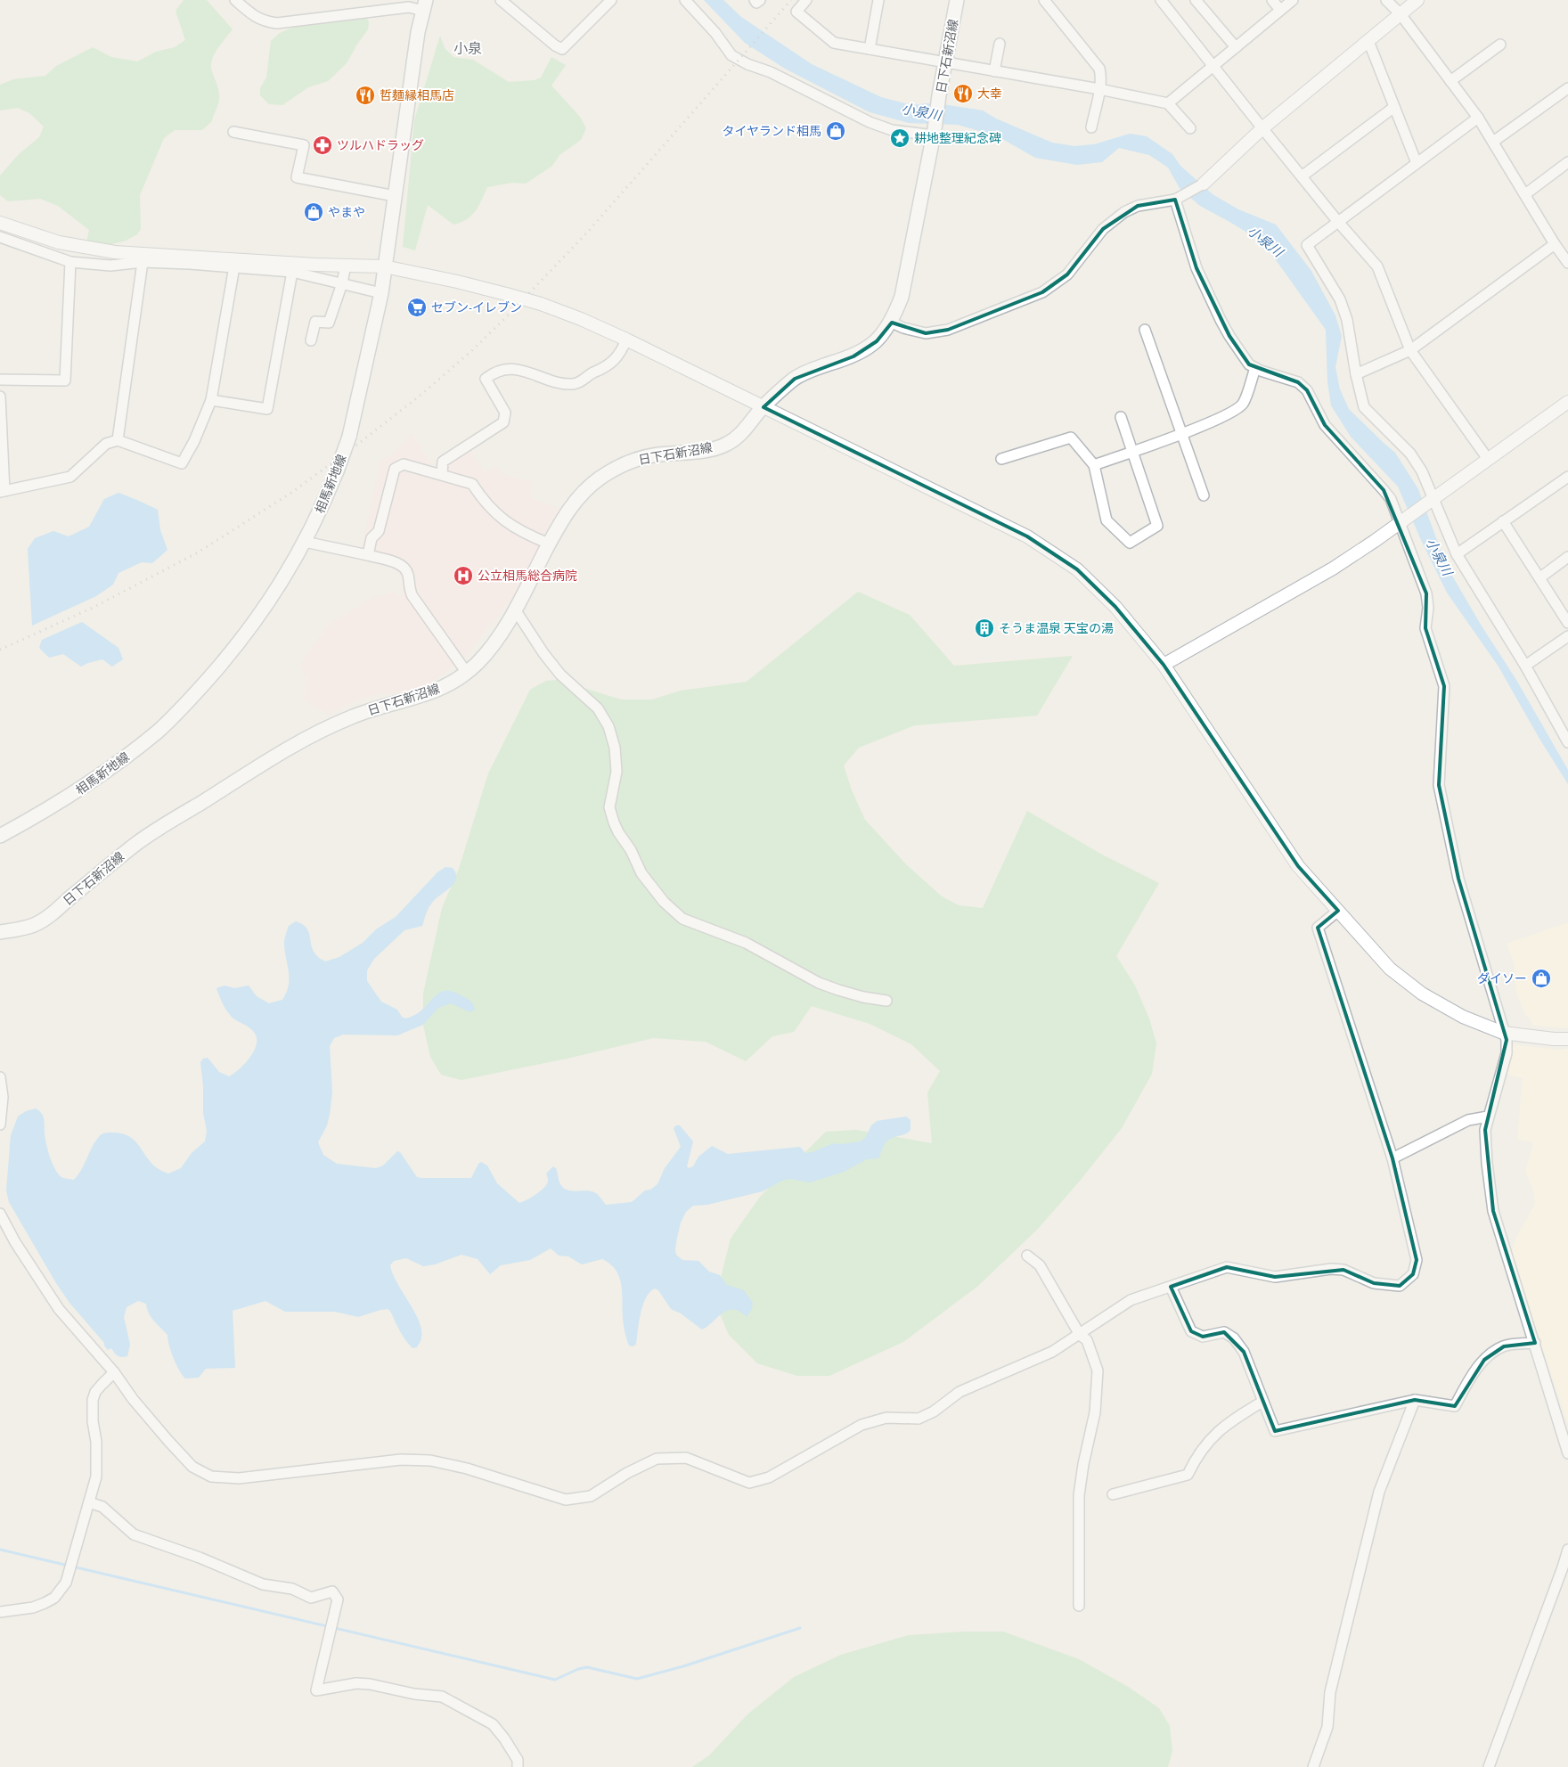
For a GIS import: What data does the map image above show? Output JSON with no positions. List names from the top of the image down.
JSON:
{
  "streets": {
    "main road": ["日下石新沼線", "相馬新地線"]
  },
  "districts": ["小泉"],
  "water": ["小泉川"],
  "places": {
    "restaurant": ["大幸", "哲麺縁相馬店"],
    "shop": ["タイヤランド相馬", "やまや", "ダイソー"],
    "place": ["耕地整理紀念碑"],
    "pharmacy": ["ツルハドラッグ"],
    "supermarket": ["セブン-イレブン"],
    "hospital": ["公立相馬総合病院"],
    "building": ["そうま温泉 天宝の湯"]
  }
}
